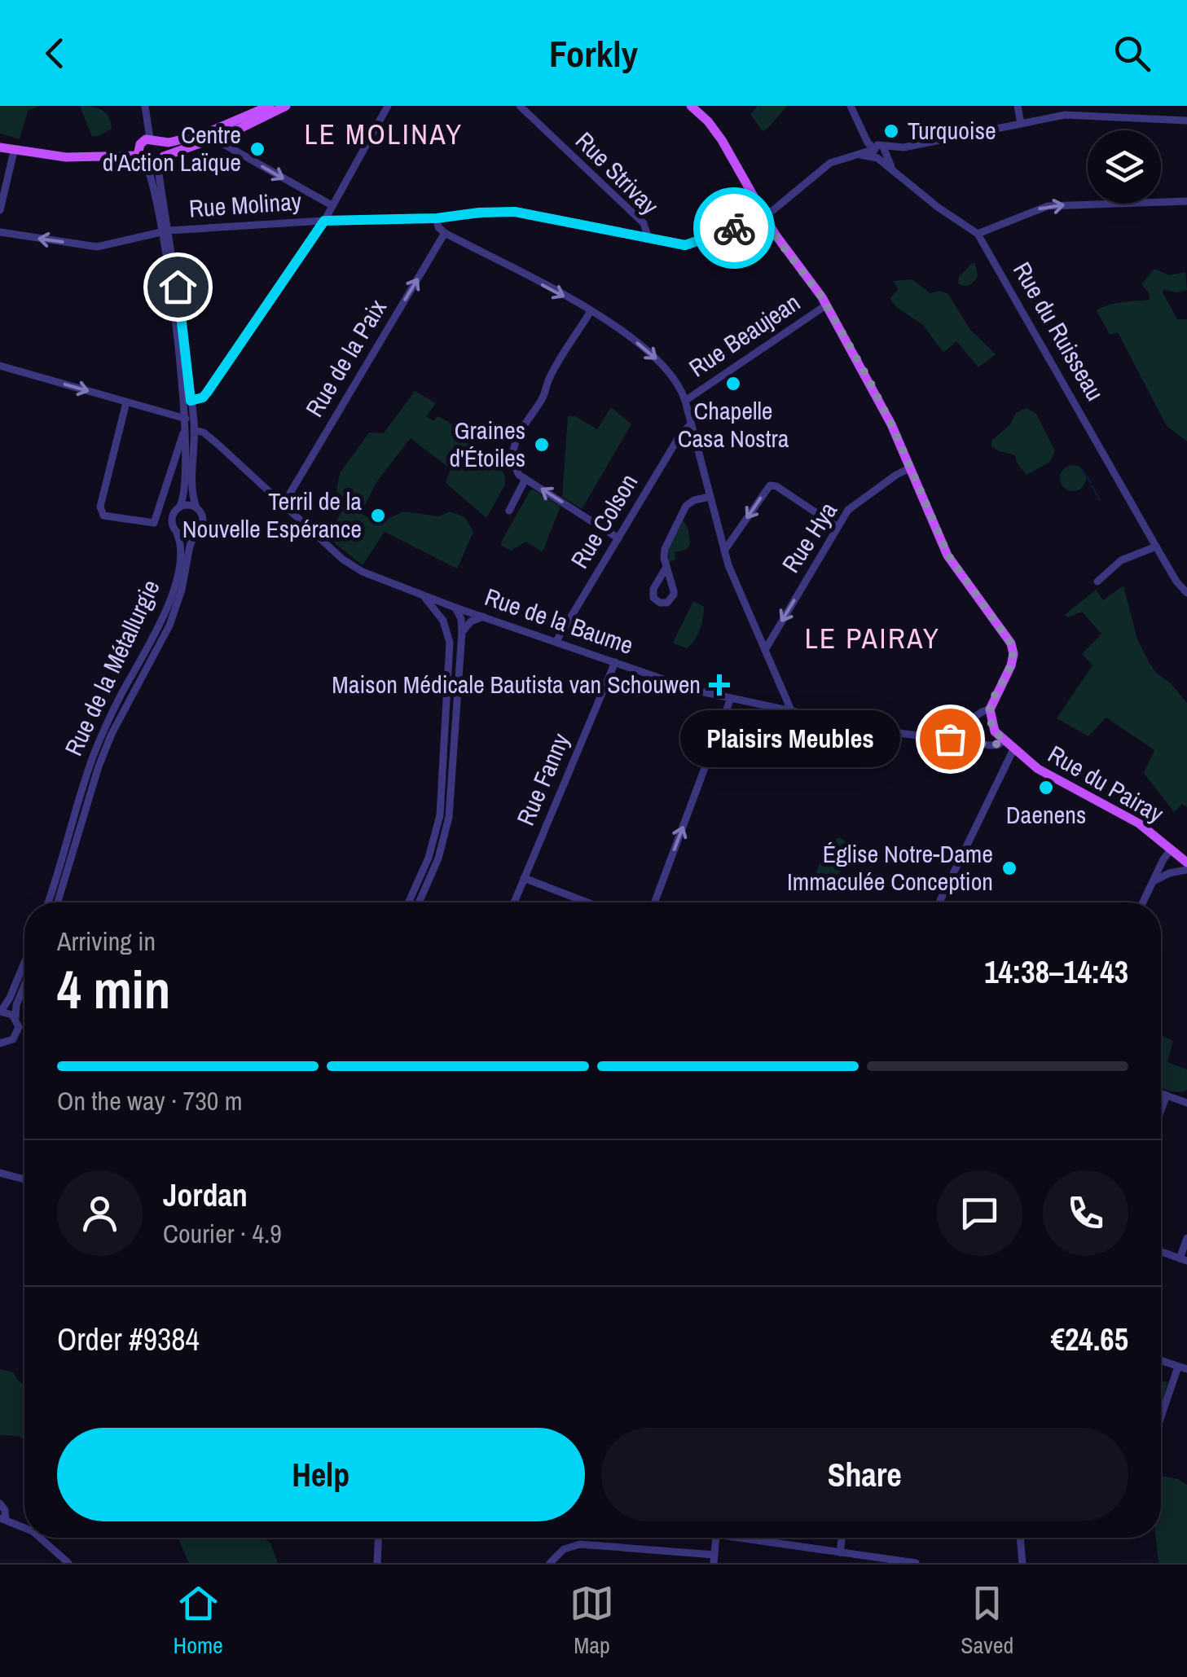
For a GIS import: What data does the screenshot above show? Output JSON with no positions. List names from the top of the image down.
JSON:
{
  "streets": {
    "main road": ["Rue du Pairay"],
    "street": [
      "Rue Strivay",
      "Rue Molinay",
      "Rue du Ruisseau",
      "Rue Beaujean",
      "Rue de la Paix",
      "Rue Colson",
      "Rue Hya",
      "Rue de la Baume",
      "Rue de la Métallurgie",
      "Rue Fanny"
    ]
  },
  "crossings": [
    ["Rue Strivay", "Rue Molinay"],
    ["Rue Molinay", "Rue du Ruisseau"],
    ["Rue de la Paix", "Rue de la Baume"],
    ["Rue Colson", "Rue de la Baume"],
    ["Rue de la Baume", "Rue de la Métallurgie"],
    ["Rue de la Baume", "Rue Fanny"],
    ["Rue de la Baume", "Rue du Pairay"]
  ],
  "one_way": ["Rue de la Paix", "Rue Hya"],
  "districts": ["LE MOLINAY", "LE PAIRAY"],
  "places": {
    "other": [
      "Turquoise",
      "Centre d'Action Laïque",
      "Chapelle Casa Nostra",
      "Graines d'Étoiles",
      "Terril de la Nouvelle Espérance",
      "Plaisirs Meubles",
      "Daenens",
      "Église Notre-Dame Immaculée Conception"
    ],
    "health": ["Maison Médicale Bautista van Schouwen"]
  },
  "page": {
    "header": "Forkly",
    "bubble": "Plaisirs Meubles",
    "heading": ["4 min", "Arriving in", "14:38–14:43"],
    "panel": [
      "Jordan",
      "Courier · 4.9",
      "Order #9384",
      "€24.65"
    ],
    "bar": "On the way · 730 m",
    "buttons": ["Help", "Share"],
    "tabs": ["Home", "Map", "Saved"]
  }
}
